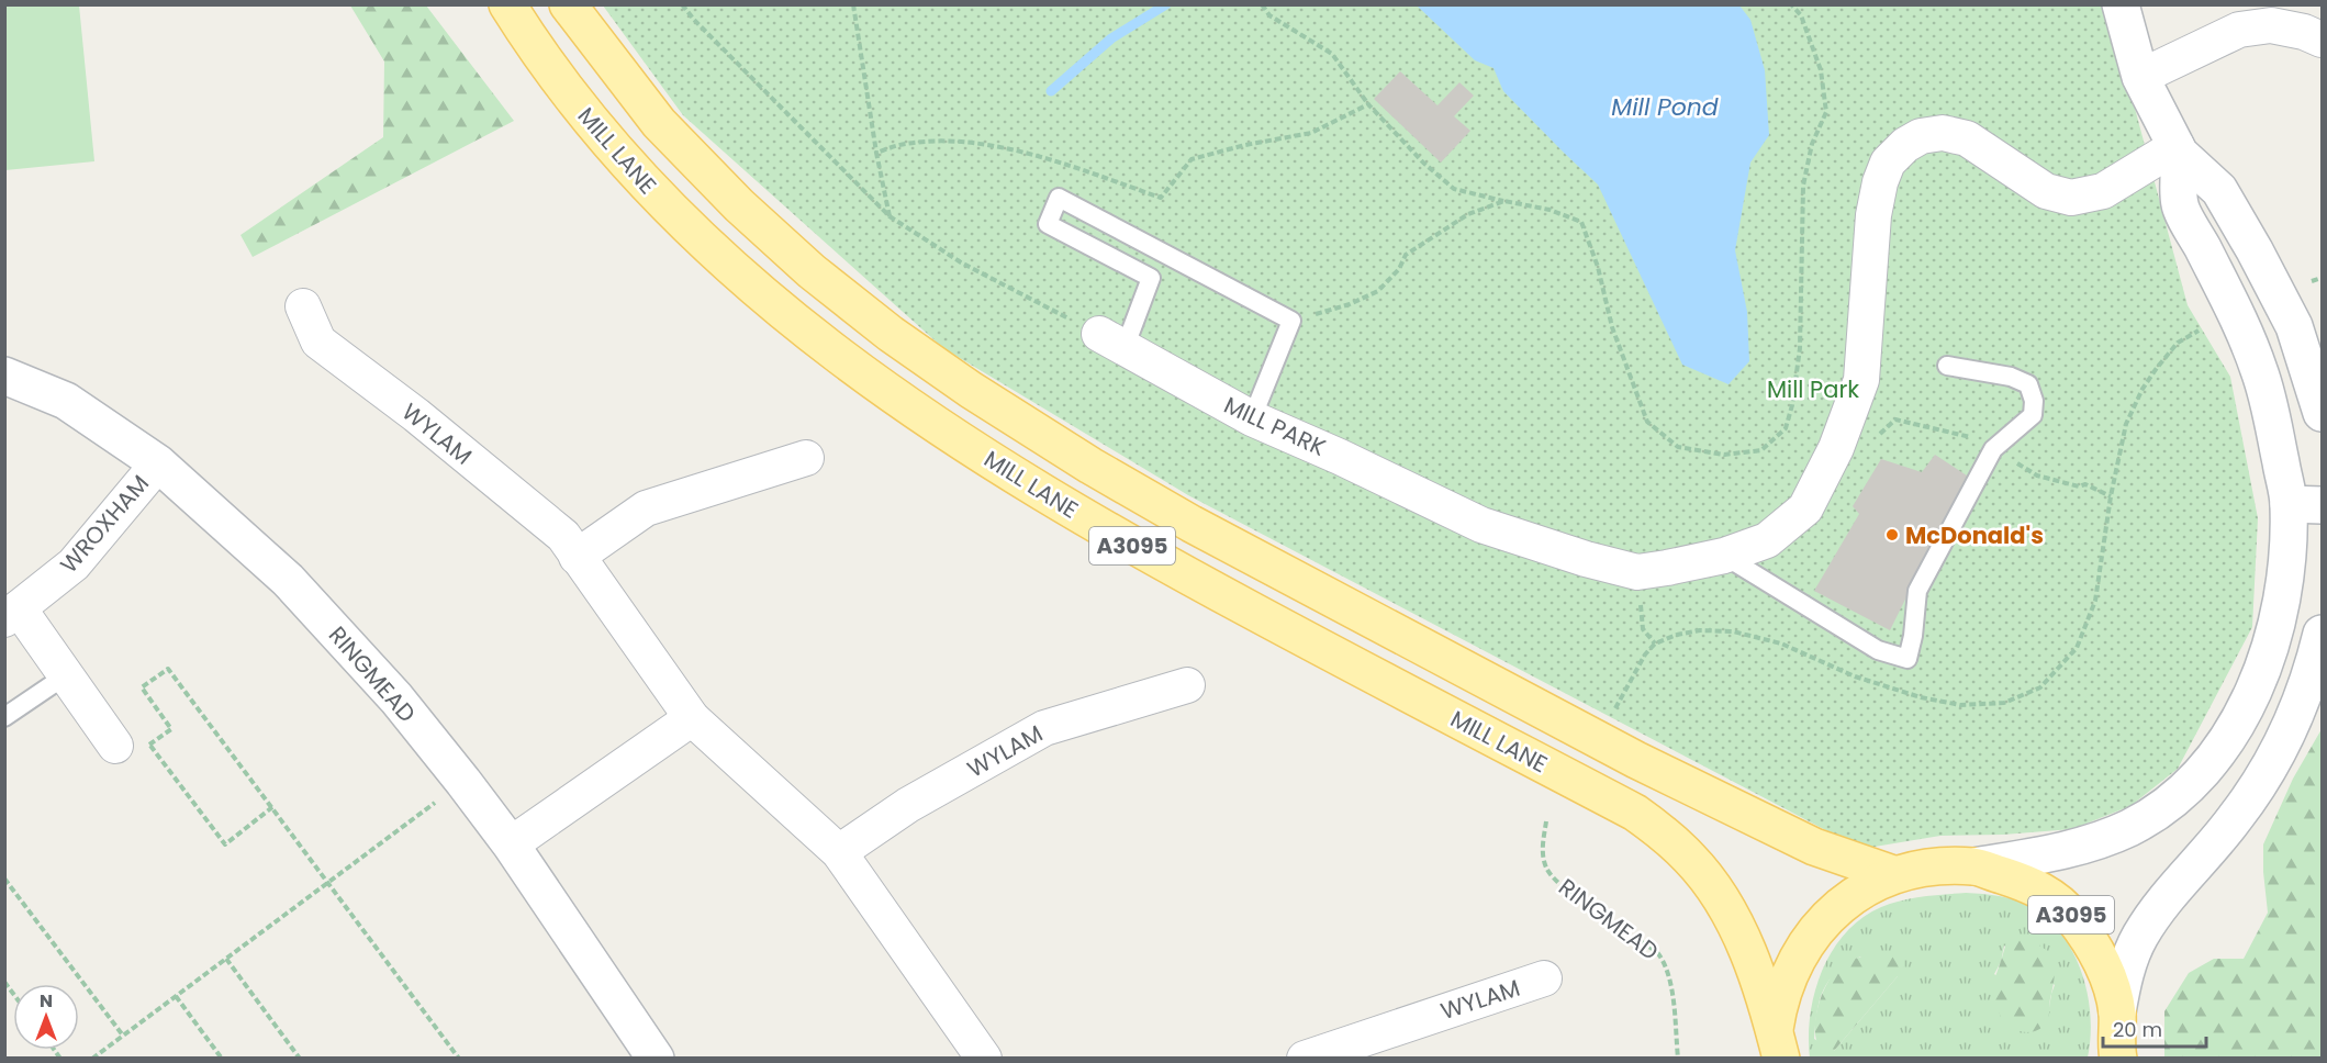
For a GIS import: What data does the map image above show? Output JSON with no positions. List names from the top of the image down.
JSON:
{
  "streets": {
    "main road": ["MILL LANE", "A3095"],
    "street": [
      "MILL PARK",
      "WYLAM",
      "WROXHAM",
      "RINGMEAD"
    ]
  },
  "crossings": [
    ["WROXHAM", "RINGMEAD"]
  ],
  "water": ["Mill Pond"],
  "parks": ["Mill Park"],
  "places": ["McDonald's"],
  "scale_bar": "20 m",
  "north": "top"
}
